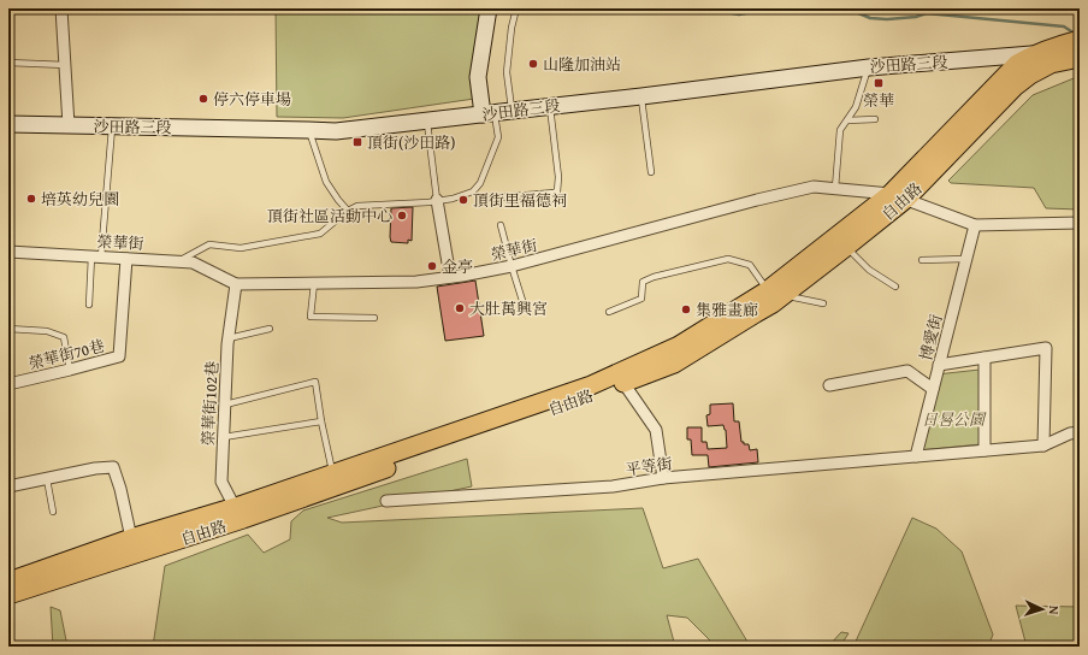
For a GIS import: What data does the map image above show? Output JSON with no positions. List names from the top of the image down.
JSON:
{
  "streets": {
    "main road": ["沙田路三段", "自由路"],
    "street": [
      "榮華街",
      "博愛街",
      "榮華街70巷",
      "榮華街102巷",
      "平等街"
    ]
  },
  "crossings": [
    ["沙田路三段", "自由路"],
    ["自由路", "榮華街"],
    ["自由路", "榮華街102巷"],
    ["榮華街", "博愛街"],
    ["榮華街", "榮華街70巷"],
    ["榮華街", "榮華街102巷"],
    ["博愛街", "平等街"]
  ],
  "parks": ["日晷公園"],
  "places": {
    "other": [
      "山隆加油站",
      "停六停車場",
      "培英幼兒園",
      "頂街里福德祠",
      "頂街社區活動中心",
      "金亭",
      "大肚萬興宮",
      "集雅畫廊"
    ],
    "transit": ["榮華", "頂街(沙田路)"]
  },
  "north": "right"
}
